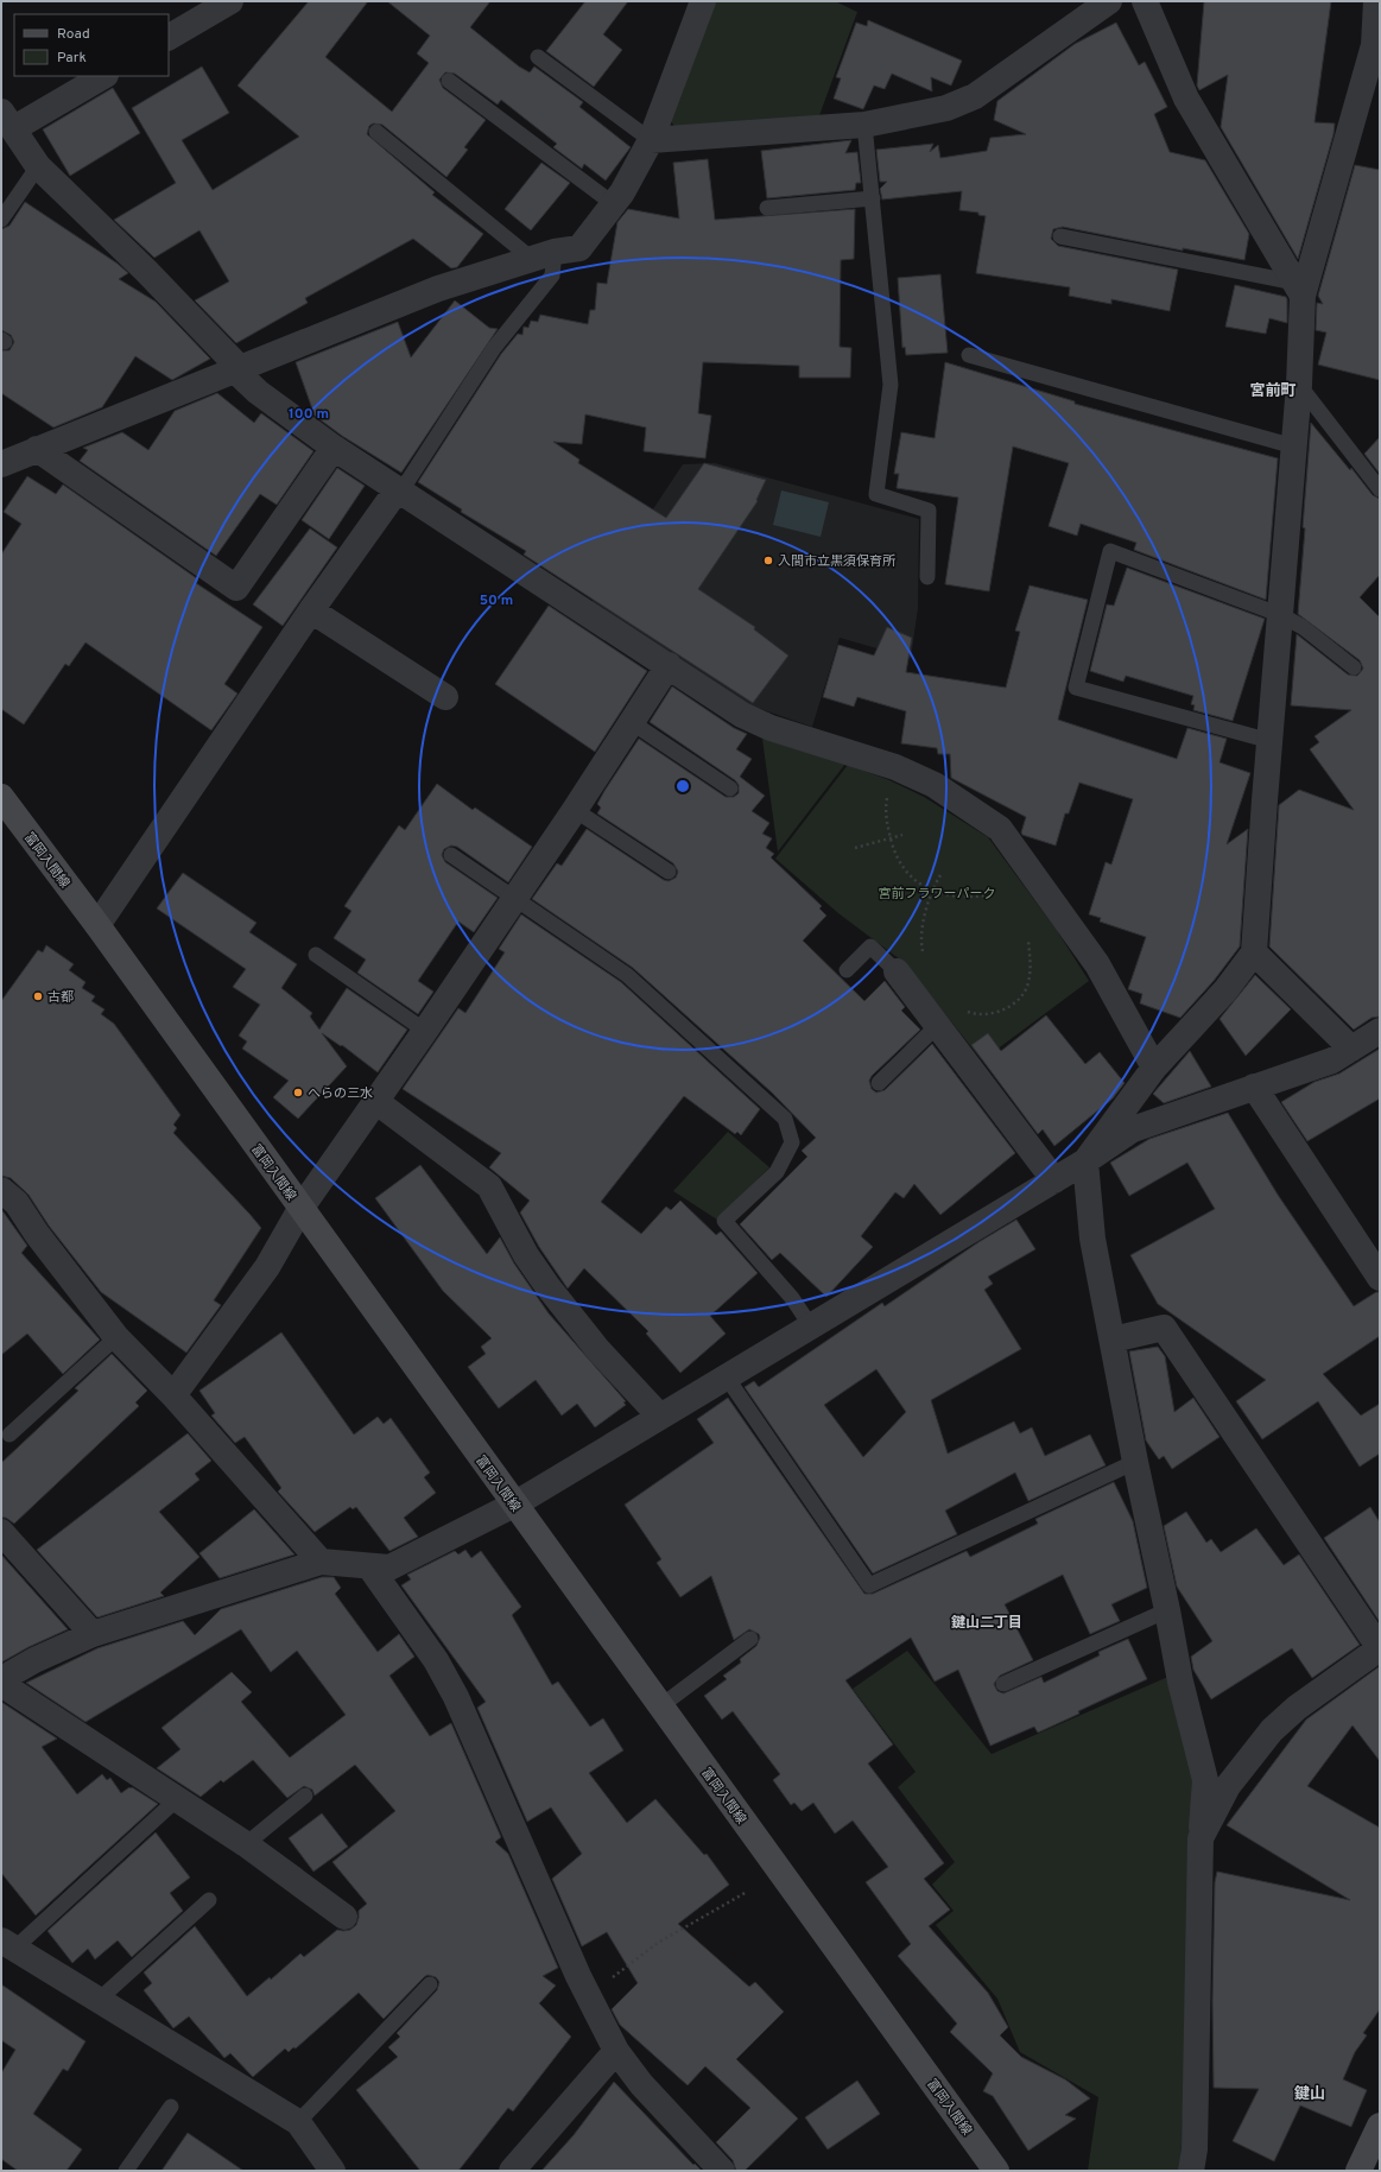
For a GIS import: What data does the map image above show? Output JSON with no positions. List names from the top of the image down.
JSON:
{
  "streets": {
    "main road": ["富岡入間線"]
  },
  "districts": ["宮前町", "鍵山二丁目", "鍵山"],
  "parks": ["宮前フラワーパーク"],
  "places": ["入間市立黒須保育所", "古都", "へらの三水"],
  "legend": ["Road", "Park"],
  "rings": ["100 m", "50 m"]
}
